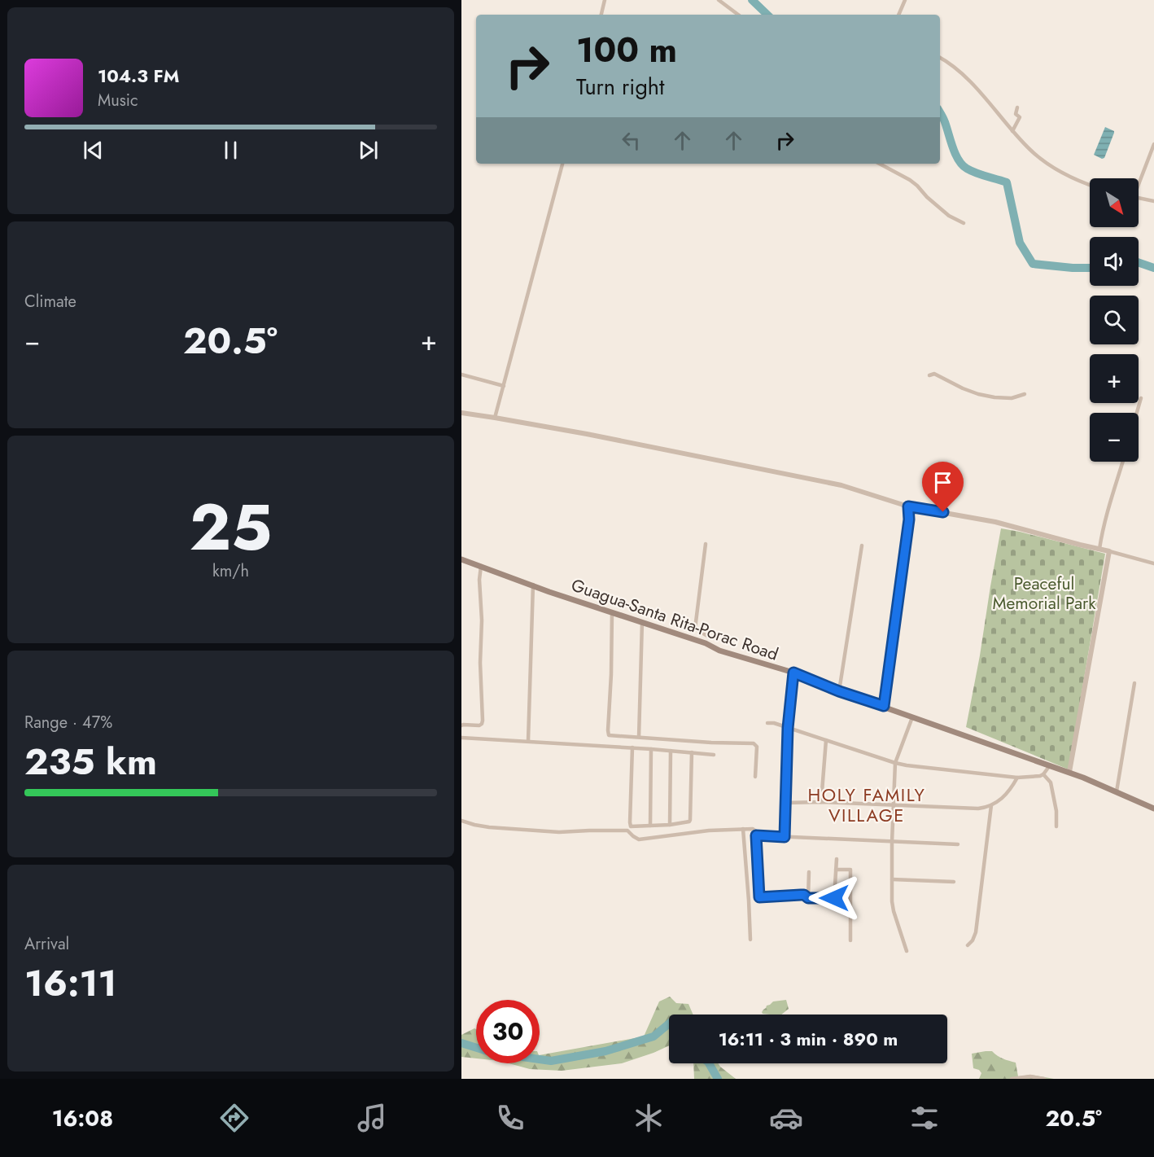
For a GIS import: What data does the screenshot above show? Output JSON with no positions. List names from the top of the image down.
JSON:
{
  "streets": {
    "main road": ["Guagua-Santa Rita-Porac Road"]
  },
  "districts": ["HOLY FAMILY VILLAGE"],
  "parks": ["Peaceful Memorial Park"],
  "north": "bottom right",
  "page": {
    "turn": ["100 m", "Turn right"],
    "song": ["104.3 FM", "Music"],
    "map_buttons": ["+", "−"],
    "tile": [
      "Climate",
      ["25", "km/h"],
      ["Range · 47%", "235 km"],
      ["Arrival", "16:11"]
    ],
    "heat": ["−", "20.5°", "+"],
    "limit": "30",
    "trip": "16:11 · 3 min · 890 m",
    "tabs": ["16:08", "20.5°"]
  }
}
